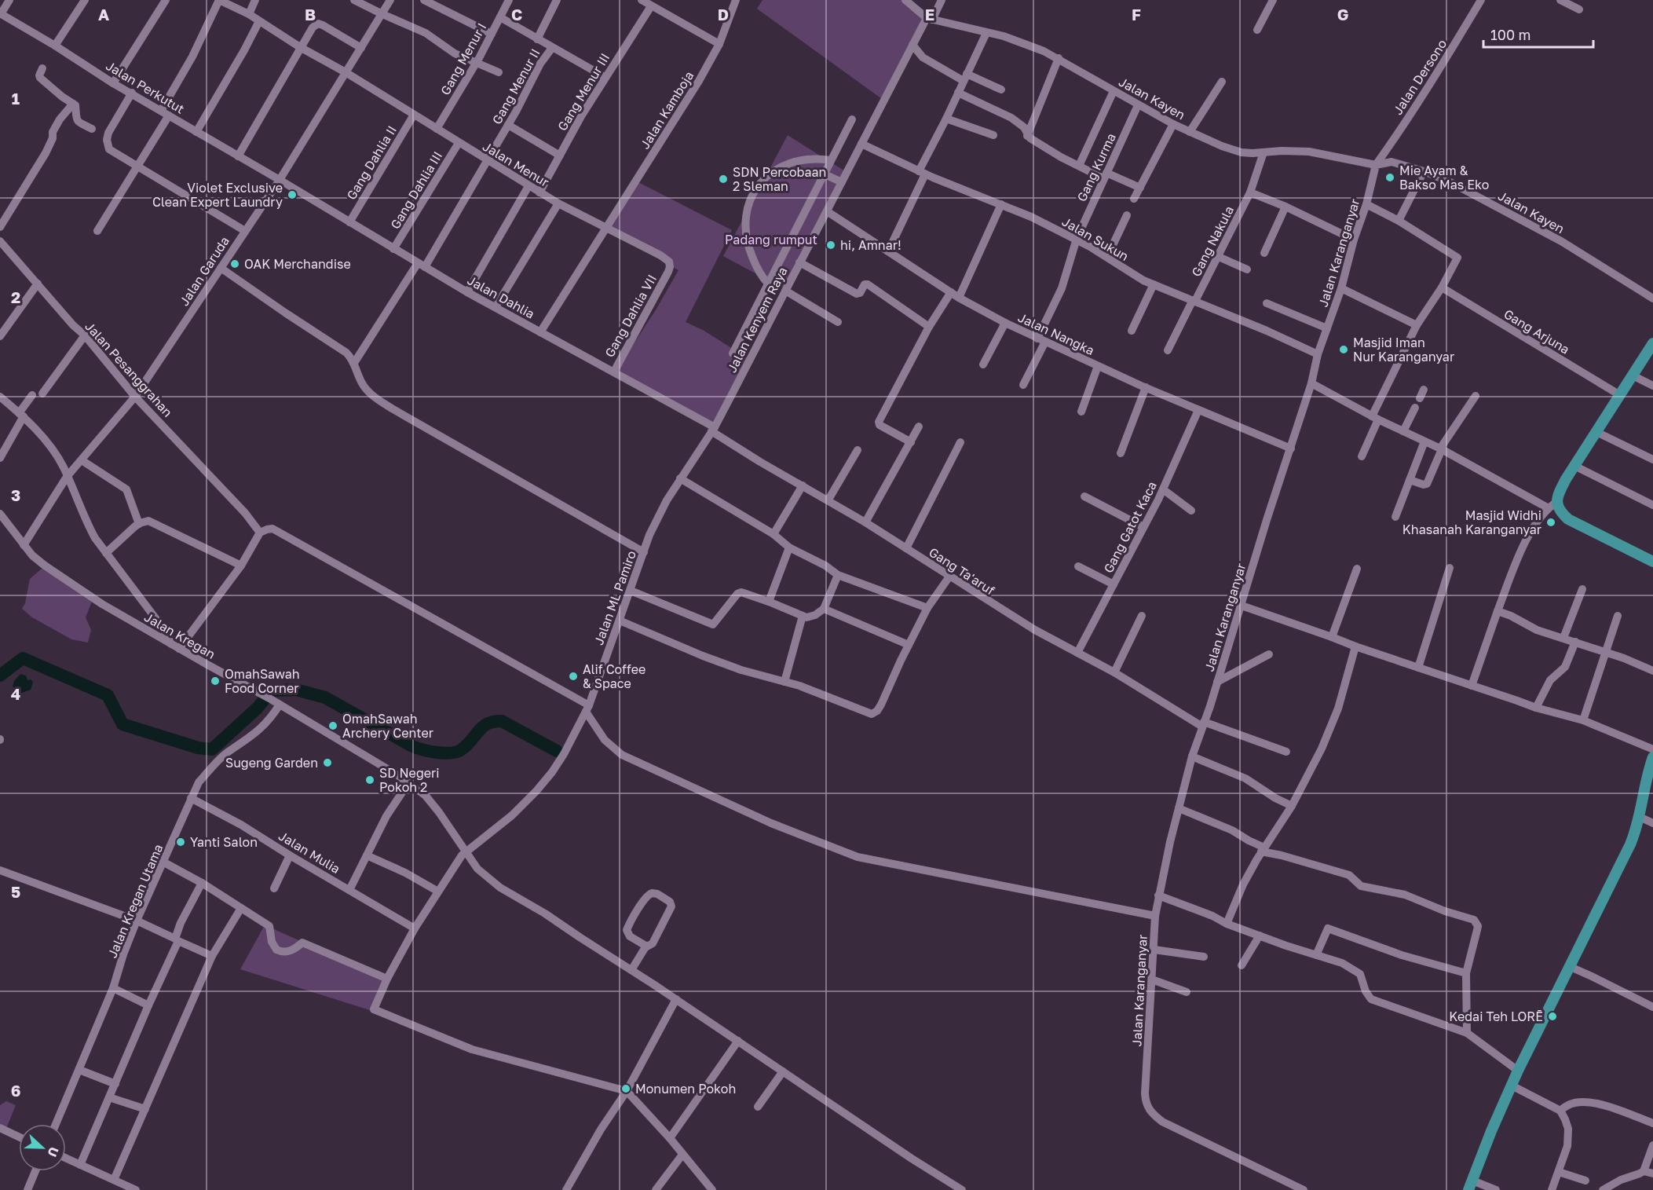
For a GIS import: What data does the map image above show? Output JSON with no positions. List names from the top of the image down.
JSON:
{
  "streets": {
    "street": [
      "Gang Menur I",
      "Jalan Dersono",
      "Gang Menur II",
      "Jalan Perkutut",
      "Gang Menur III",
      "Jalan Kayen",
      "Jalan Kamboja",
      "Gang Dahlia II",
      "Jalan Menur",
      "Gang Kurma",
      "Gang Dahlia III",
      "Jalan Sukun",
      "Gang Nakula",
      "Jalan Karanganyar",
      "Jalan Garuda",
      "Jalan Dahlia",
      "Gang Dahlia VII",
      "Jalan Kenyem Raya",
      "Gang Arjuna",
      "Jalan Nangka",
      "Jalan Pesanggrahan",
      "Gang Gatot Kaca",
      "Gang Ta'aruf",
      "Jalan ML Pamiro",
      "Jalan Kregan",
      "Jalan Mulia",
      "Jalan Kregan Utama"
    ]
  },
  "crossings": [
    ["Gang Menur I", "Jalan Menur"],
    ["Jalan Dersono", "Jalan Kayen"],
    ["Jalan Dersono", "Jalan Karanganyar"],
    ["Gang Menur II", "Jalan Menur"],
    ["Gang Menur II", "Jalan Dahlia"],
    ["Jalan Perkutut", "Jalan Garuda"],
    ["Jalan Perkutut", "Jalan Dahlia"],
    ["Gang Menur III", "Jalan Menur"],
    ["Jalan Kayen", "Gang Kurma"],
    ["Jalan Kayen", "Gang Nakula"],
    ["Jalan Kayen", "Jalan Karanganyar"],
    ["Jalan Kayen", "Jalan Kenyem Raya"],
    ["Jalan Kamboja", "Jalan Menur"],
    ["Jalan Kamboja", "Jalan Dahlia"],
    ["Gang Dahlia II", "Jalan Menur"],
    ["Gang Dahlia II", "Jalan Dahlia"],
    ["Jalan Menur", "Gang Dahlia III"],
    ["Jalan Menur", "Jalan Garuda"],
    ["Jalan Menur", "Gang Dahlia VII"],
    ["Gang Kurma", "Jalan Sukun"],
    ["Gang Kurma", "Jalan Nangka"],
    ["Gang Dahlia III", "Jalan Dahlia"],
    ["Jalan Sukun", "Gang Nakula"],
    ["Jalan Sukun", "Jalan Karanganyar"],
    ["Jalan Sukun", "Jalan Kenyem Raya"],
    ["Jalan Karanganyar", "Jalan Nangka"],
    ["Jalan Karanganyar", "Gang Ta'aruf"],
    ["Jalan Garuda", "Jalan Dahlia"],
    ["Jalan Garuda", "Jalan Pesanggrahan"],
    ["Jalan Garuda", "Jalan Kregan"],
    ["Jalan Dahlia", "Gang Dahlia VII"],
    ["Jalan Dahlia", "Jalan Kenyem Raya"],
    ["Jalan Dahlia", "Gang Ta'aruf"],
    ["Jalan Dahlia", "Jalan ML Pamiro"],
    ["Jalan Kenyem Raya", "Jalan Nangka"],
    ["Jalan Kenyem Raya", "Gang Ta'aruf"],
    ["Jalan Kenyem Raya", "Jalan ML Pamiro"],
    ["Jalan Nangka", "Gang Gatot Kaca"],
    ["Gang Gatot Kaca", "Gang Ta'aruf"],
    ["Gang Ta'aruf", "Jalan ML Pamiro"],
    ["Jalan ML Pamiro", "Jalan Kregan"],
    ["Jalan ML Pamiro", "Jalan Mulia"],
    ["Jalan Kregan", "Jalan Kregan Utama"],
    ["Jalan Mulia", "Jalan Kregan Utama"]
  ],
  "parks": ["Padang rumput"],
  "places": [
    "Mie Ayam & Bakso Mas Eko",
    "SDN Percobaan 2 Sleman",
    "Violet Exclusive Clean Expert Laundry",
    "hi, Amnar!",
    "OAK Merchandise",
    "Masjid Iman Nur Karanganyar",
    "Masjid Widhi Khasanah Karanganyar",
    "Alif Coffee & Space",
    "OmahSawah Food Corner",
    "OmahSawah Archery Center",
    "Sugeng Garden",
    "SD Negeri Pokoh 2",
    "Yanti Salon",
    "Kedai Teh LORĒ",
    "Monumen Pokoh"
  ],
  "scale_bar": "100 m",
  "north": "right",
  "grid": {
    "columns": [
      "A",
      "B",
      "C",
      "D",
      "E",
      "F",
      "G"
    ],
    "rows": [
      "1",
      "2",
      "3",
      "4",
      "5",
      "6"
    ]
  }
}
